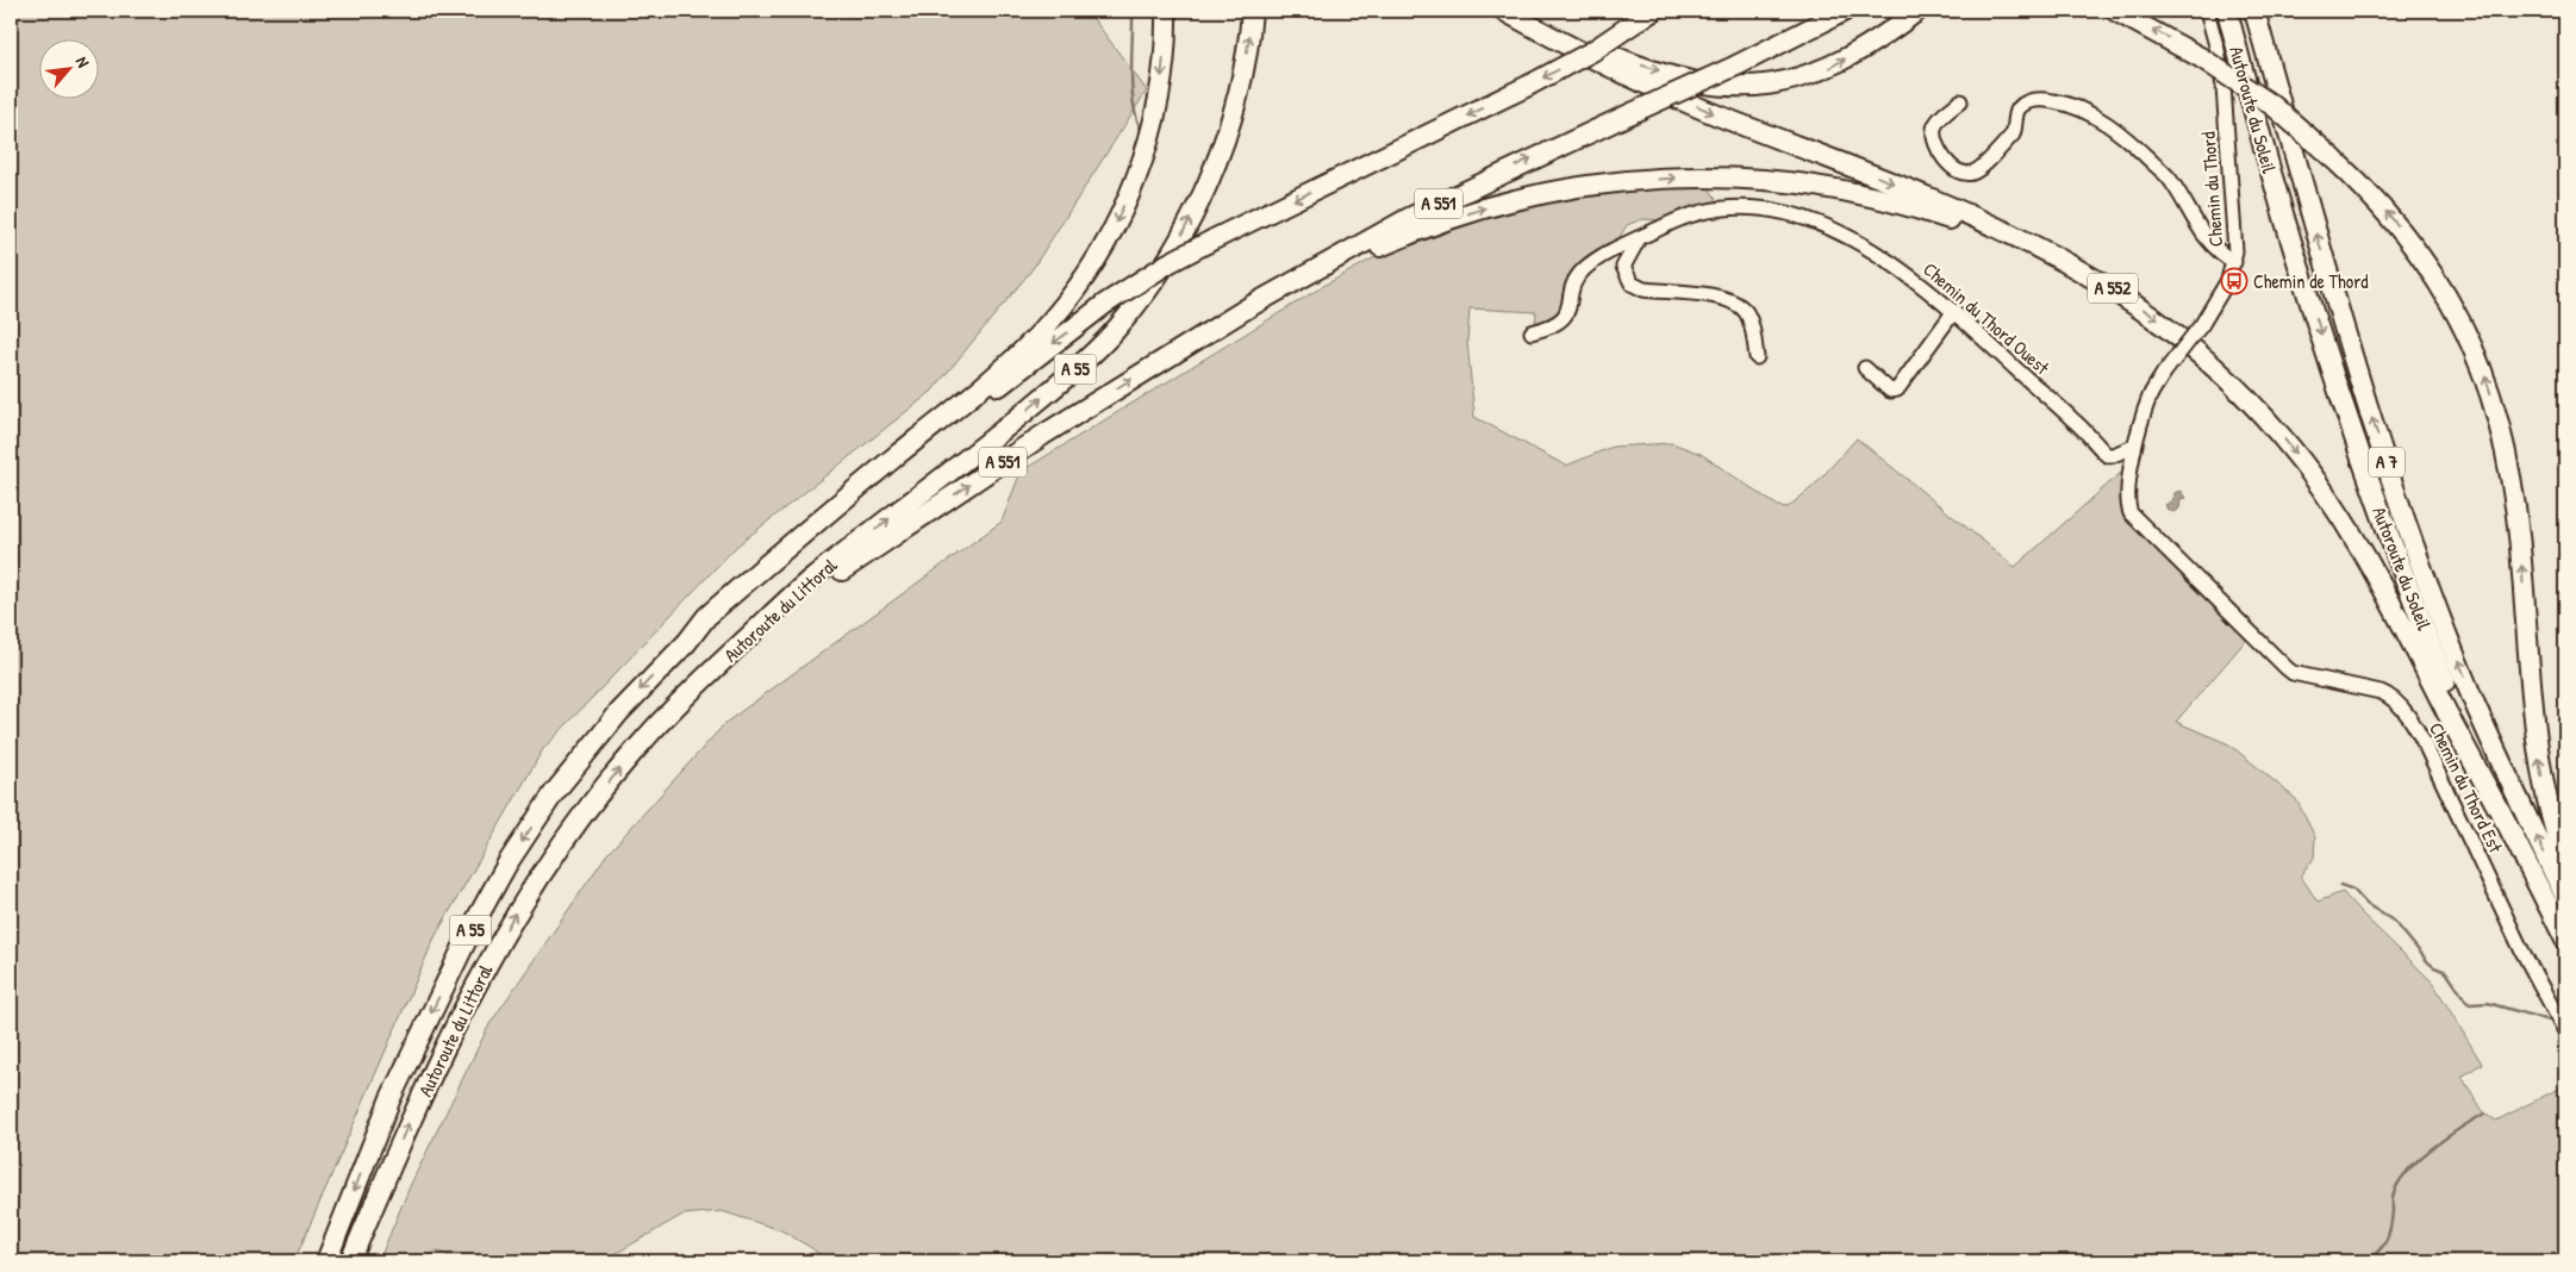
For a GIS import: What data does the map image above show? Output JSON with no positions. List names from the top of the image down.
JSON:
{
  "streets": {
    "highway": [
      "Autoroute du Soleil",
      "A 551",
      "A 552",
      "A 55",
      "A 7",
      "Autoroute du Littoral"
    ],
    "street": ["Chemin du Thord", "Chemin du Thord Ouest", "Chemin du Thord Est"]
  },
  "crossings": [
    ["Autoroute du Soleil", "A 552"],
    ["Chemin du Thord", "Chemin du Thord Ouest"],
    ["Chemin du Thord", "Chemin du Thord Est"],
    ["A 551", "A 552"],
    ["A 551", "Autoroute du Littoral"],
    ["Chemin du Thord Ouest", "Chemin du Thord Est"]
  ],
  "places": {
    "bus stop": ["Chemin de Thord"]
  },
  "north": "top right"
}
